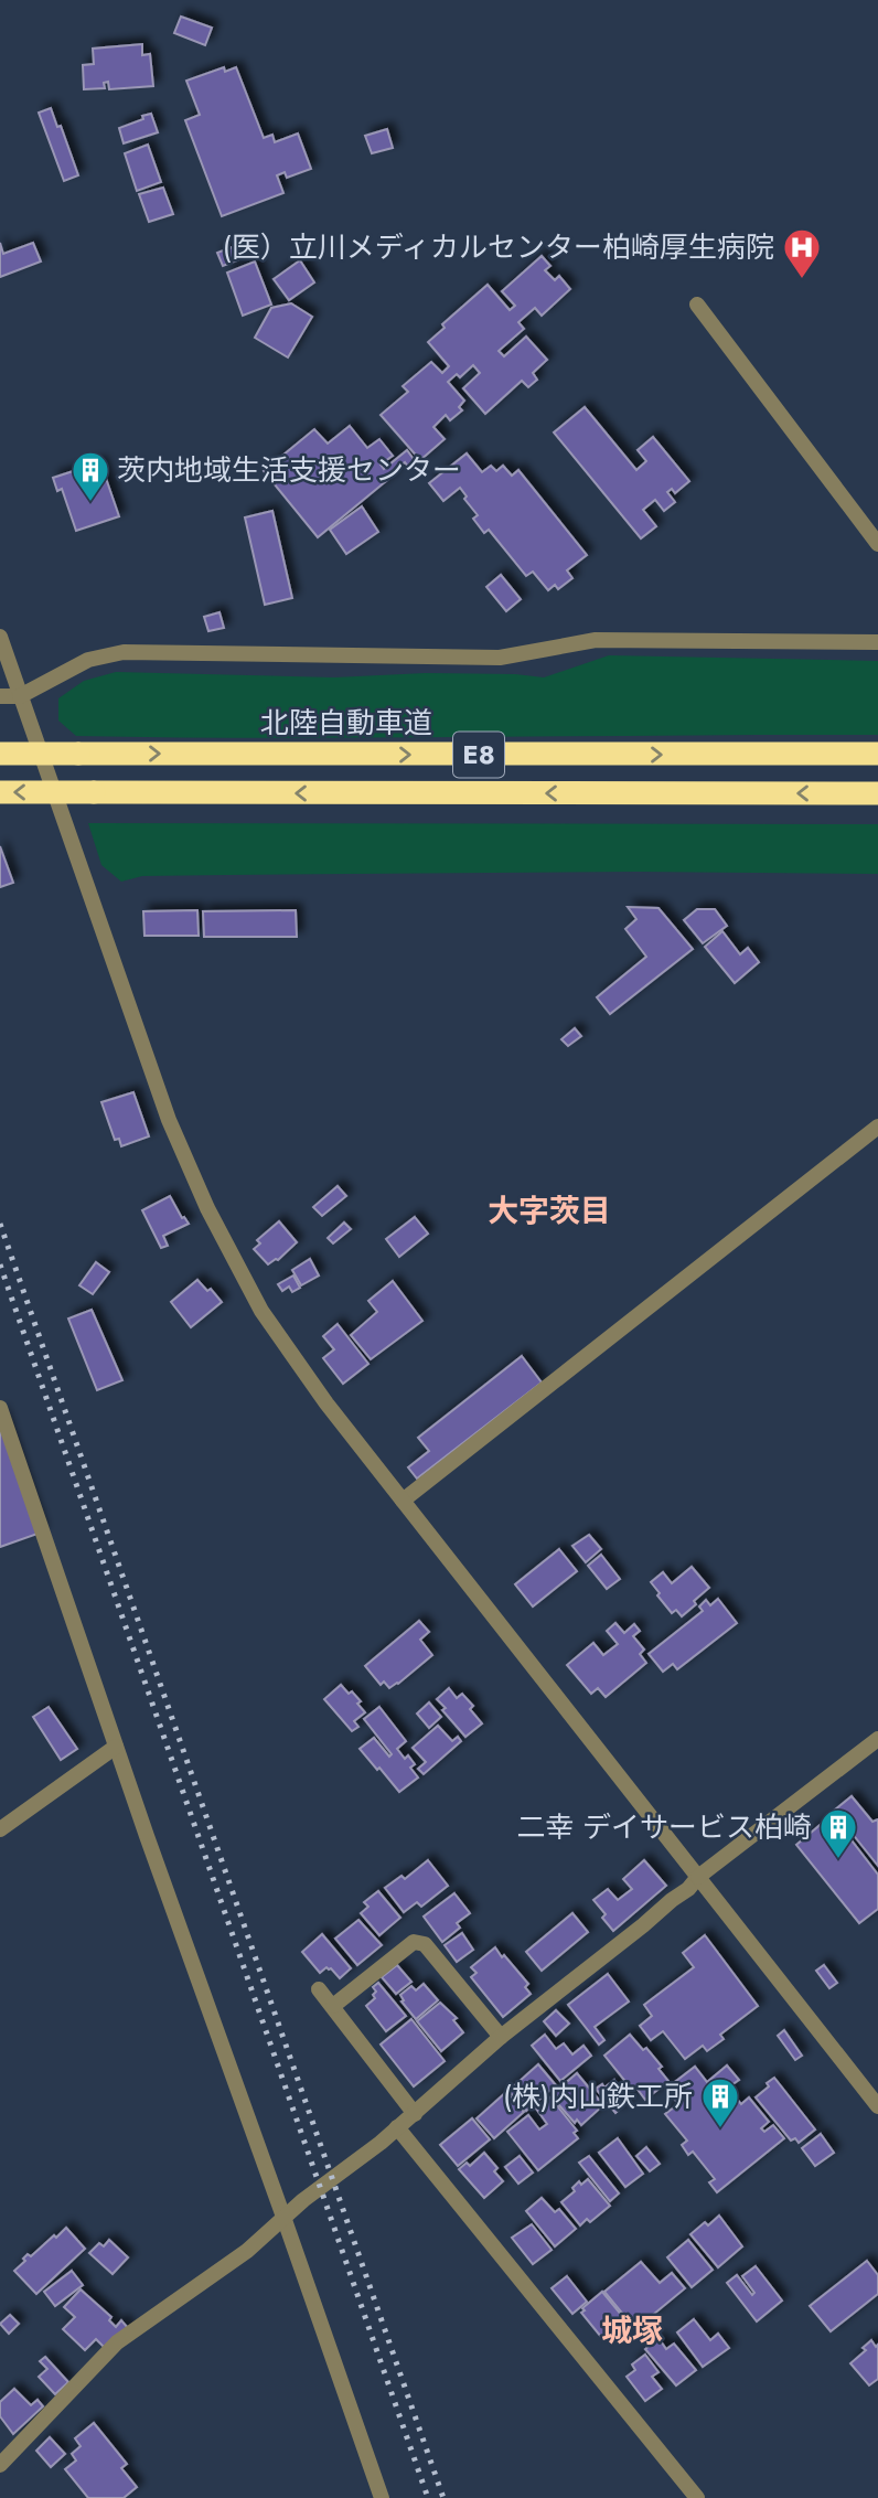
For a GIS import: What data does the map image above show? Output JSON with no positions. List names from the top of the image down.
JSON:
{
  "streets": {
    "highway": ["北陸自動車道", "E8"]
  },
  "districts": ["大字茨目", "城塚"],
  "places": {
    "hospital": ["(医）立川メディカルセンター柏崎厚生病院"],
    "building": ["茨内地域生活支援センター", "二幸 デイサービス柏崎", "(株)内山鉄工所"]
  }
}
